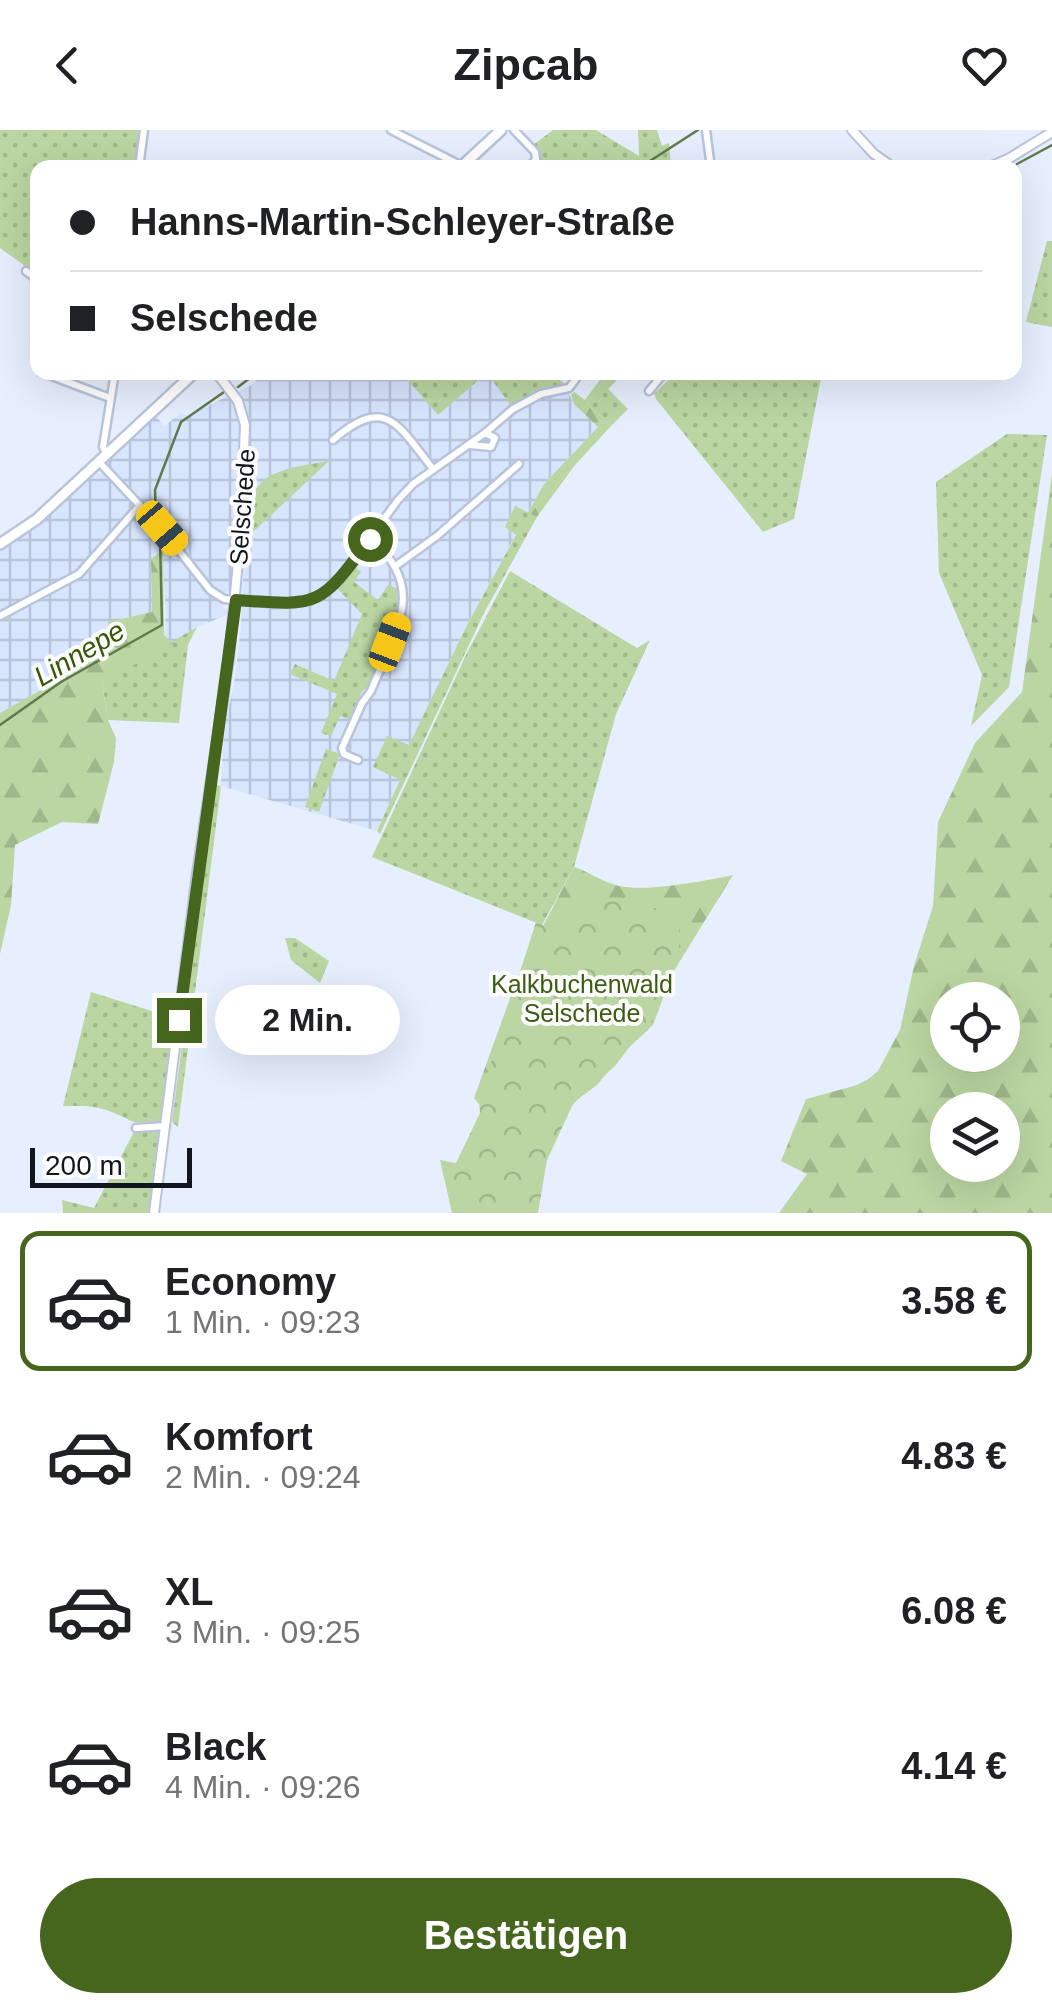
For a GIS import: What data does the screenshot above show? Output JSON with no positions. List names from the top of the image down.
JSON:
{
  "streets": {
    "street": ["Selschede"]
  },
  "water": ["Linnepe"],
  "parks": ["Kalkbuchenwald Selschede"],
  "scale_bar": "200 m",
  "page": {
    "header": "Zipcab",
    "banner": ["Hanns-Martin-Schleyer-Straße", "Selschede"],
    "bubble": "2 Min.",
    "scale": "200 m",
    "list": [
      {
        "name": "Economy",
        "note": "1 Min. · 09:23",
        "value": "3.58 €"
      },
      {
        "name": "Komfort",
        "note": "2 Min. · 09:24",
        "value": "4.83 €"
      },
      {
        "name": "XL",
        "note": "3 Min. · 09:25",
        "value": "6.08 €"
      },
      {
        "name": "Black",
        "note": "4 Min. · 09:26",
        "value": "4.14 €"
      }
    ],
    "buttons": "Bestätigen"
  }
}
